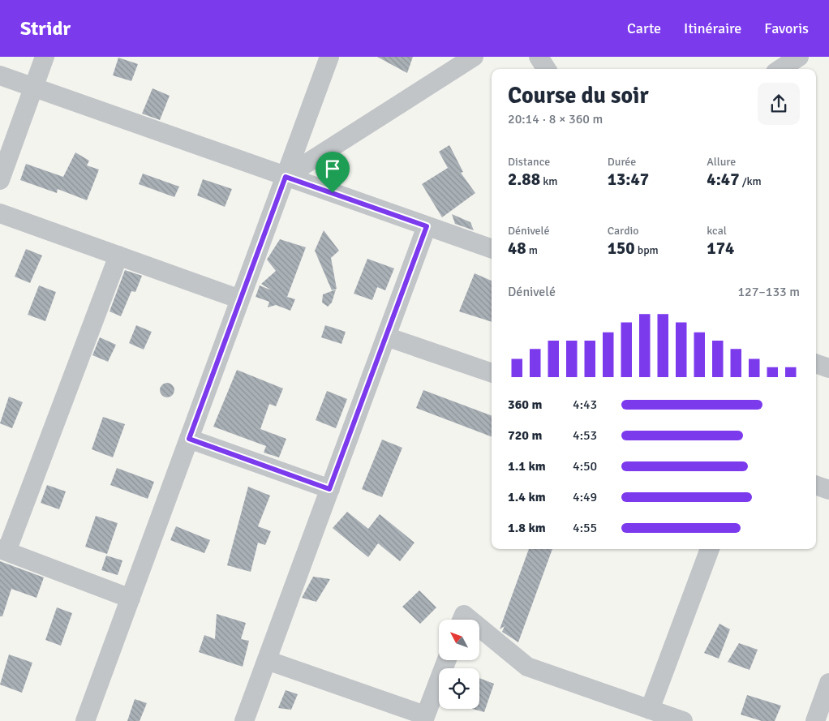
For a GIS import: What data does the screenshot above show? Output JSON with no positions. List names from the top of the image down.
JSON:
{
  "north": "top left",
  "page": {
    "header": "Stridr",
    "nav": ["Carte", "Itinéraire", "Favoris"],
    "heading": ["Course du soir", "20:14 · 8 × 360 m"],
    "stats": [
      ["Distance", "2.88 km"],
      ["Durée", "13:47"],
      ["Allure", "4:47 /km"],
      ["Dénivelé", "48 m"],
      ["Cardio", "150 bpm"],
      ["kcal", "174"]
    ],
    "chart": ["Dénivelé", "127–133 m"],
    "list": [
      {
        "name": "360 m",
        "note": "4:43"
      },
      {
        "name": "720 m",
        "note": "4:53"
      },
      {
        "name": "1.1 km",
        "note": "4:50"
      },
      {
        "name": "1.4 km",
        "note": "4:49"
      },
      {
        "name": "1.8 km",
        "note": "4:55"
      }
    ]
  }
}
